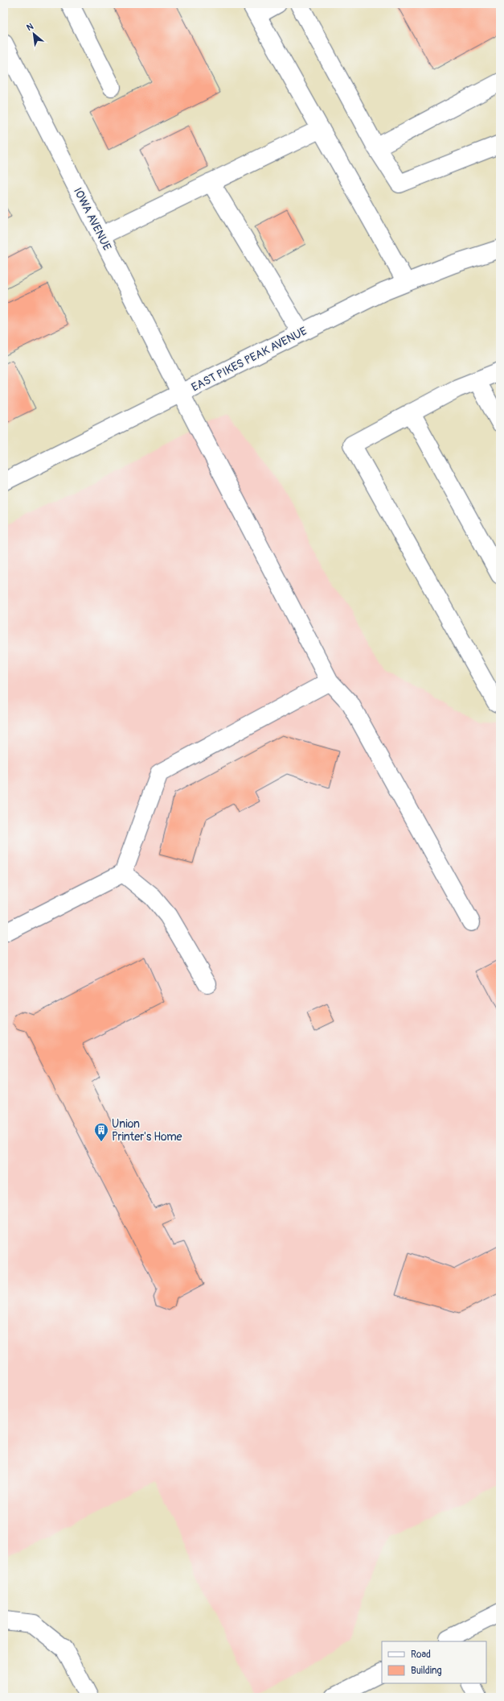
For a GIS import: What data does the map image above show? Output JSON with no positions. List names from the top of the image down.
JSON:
{
  "streets": {
    "street": ["IOWA AVENUE", "EAST PIKES PEAK AVENUE"]
  },
  "crossings": [
    ["IOWA AVENUE", "EAST PIKES PEAK AVENUE"]
  ],
  "places": {
    "building": ["Union Printer's Home"]
  },
  "legend": ["Road", "Building"],
  "north": "top left"
}
